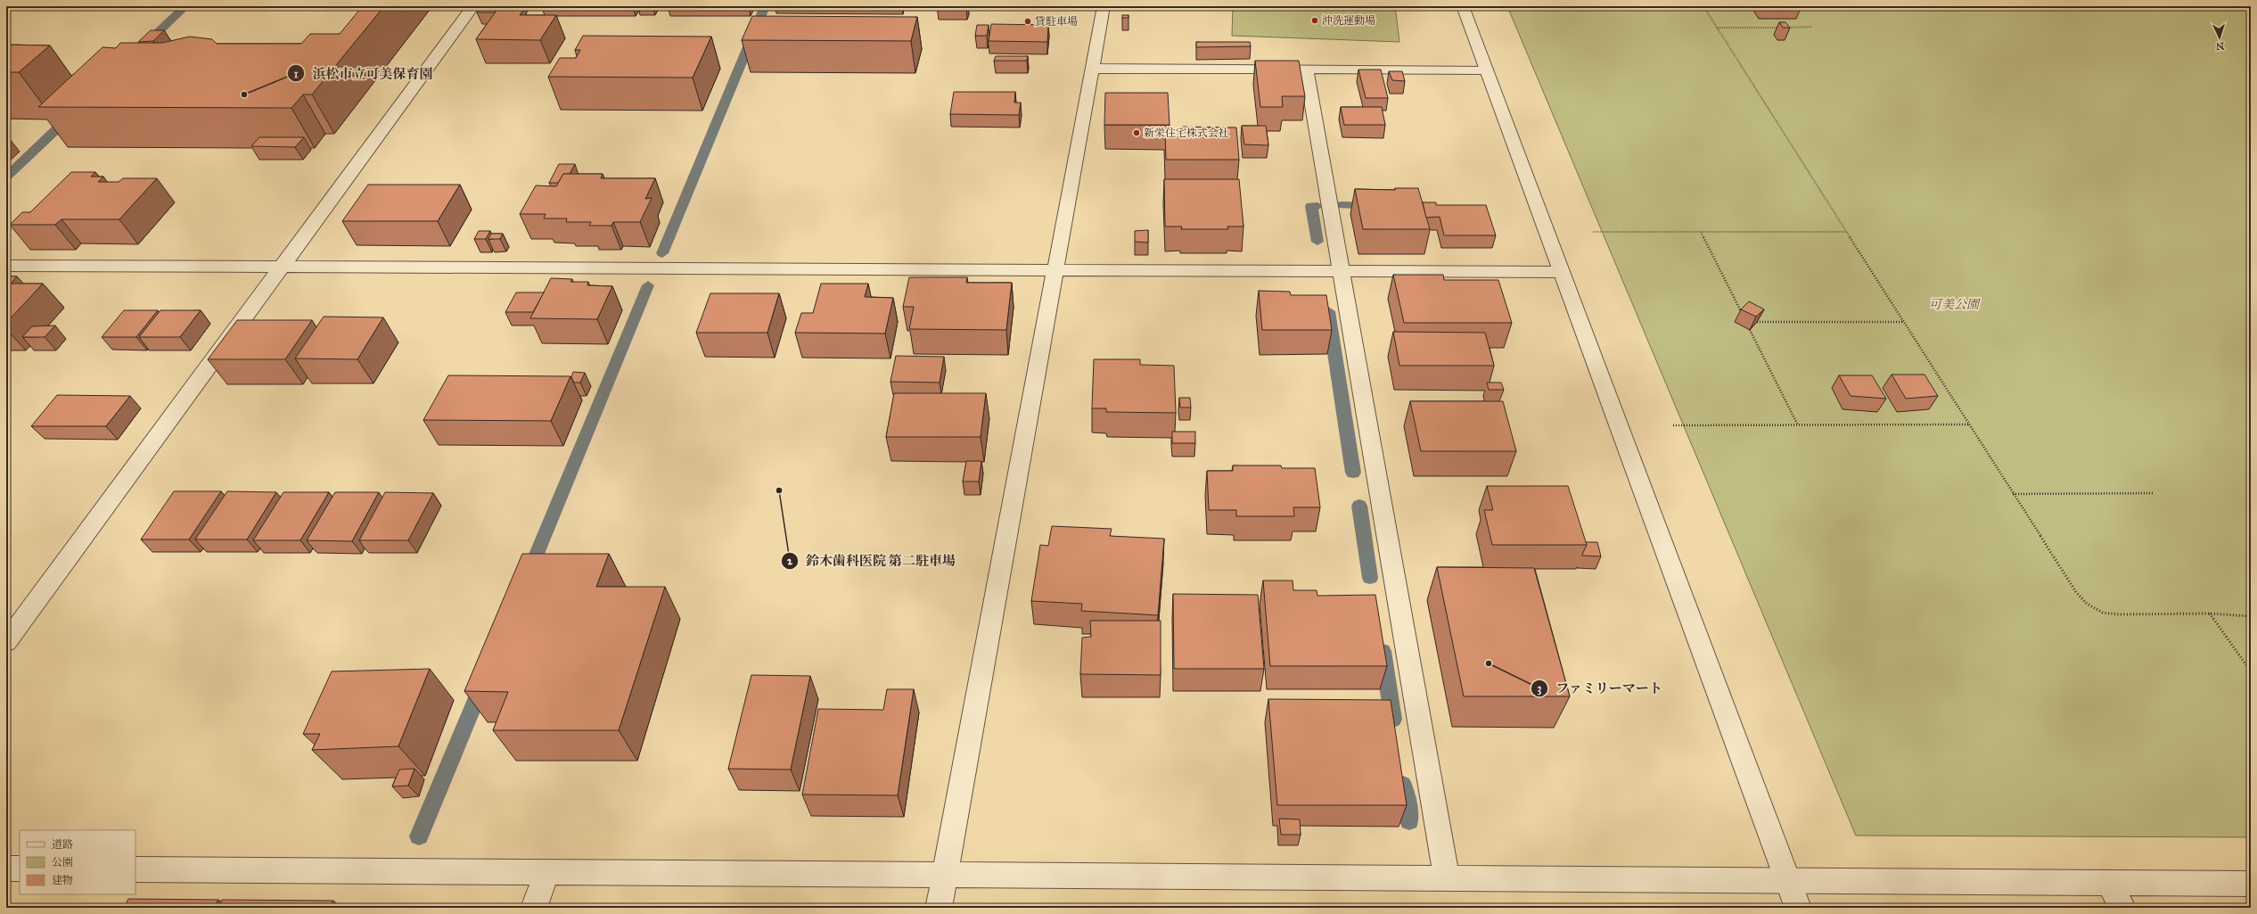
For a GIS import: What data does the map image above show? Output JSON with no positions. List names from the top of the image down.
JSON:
{
  "parks": ["可美公園"],
  "places": [
    "沖洗運動場",
    "貸駐車場",
    "浜松市立可美保育園",
    "新栄住宅株式会社",
    "鈴木歯科医院 第二駐車場",
    "ファミリーマート"
  ],
  "legend": ["道路", "公園", "建物"],
  "north": "bottom"
}
